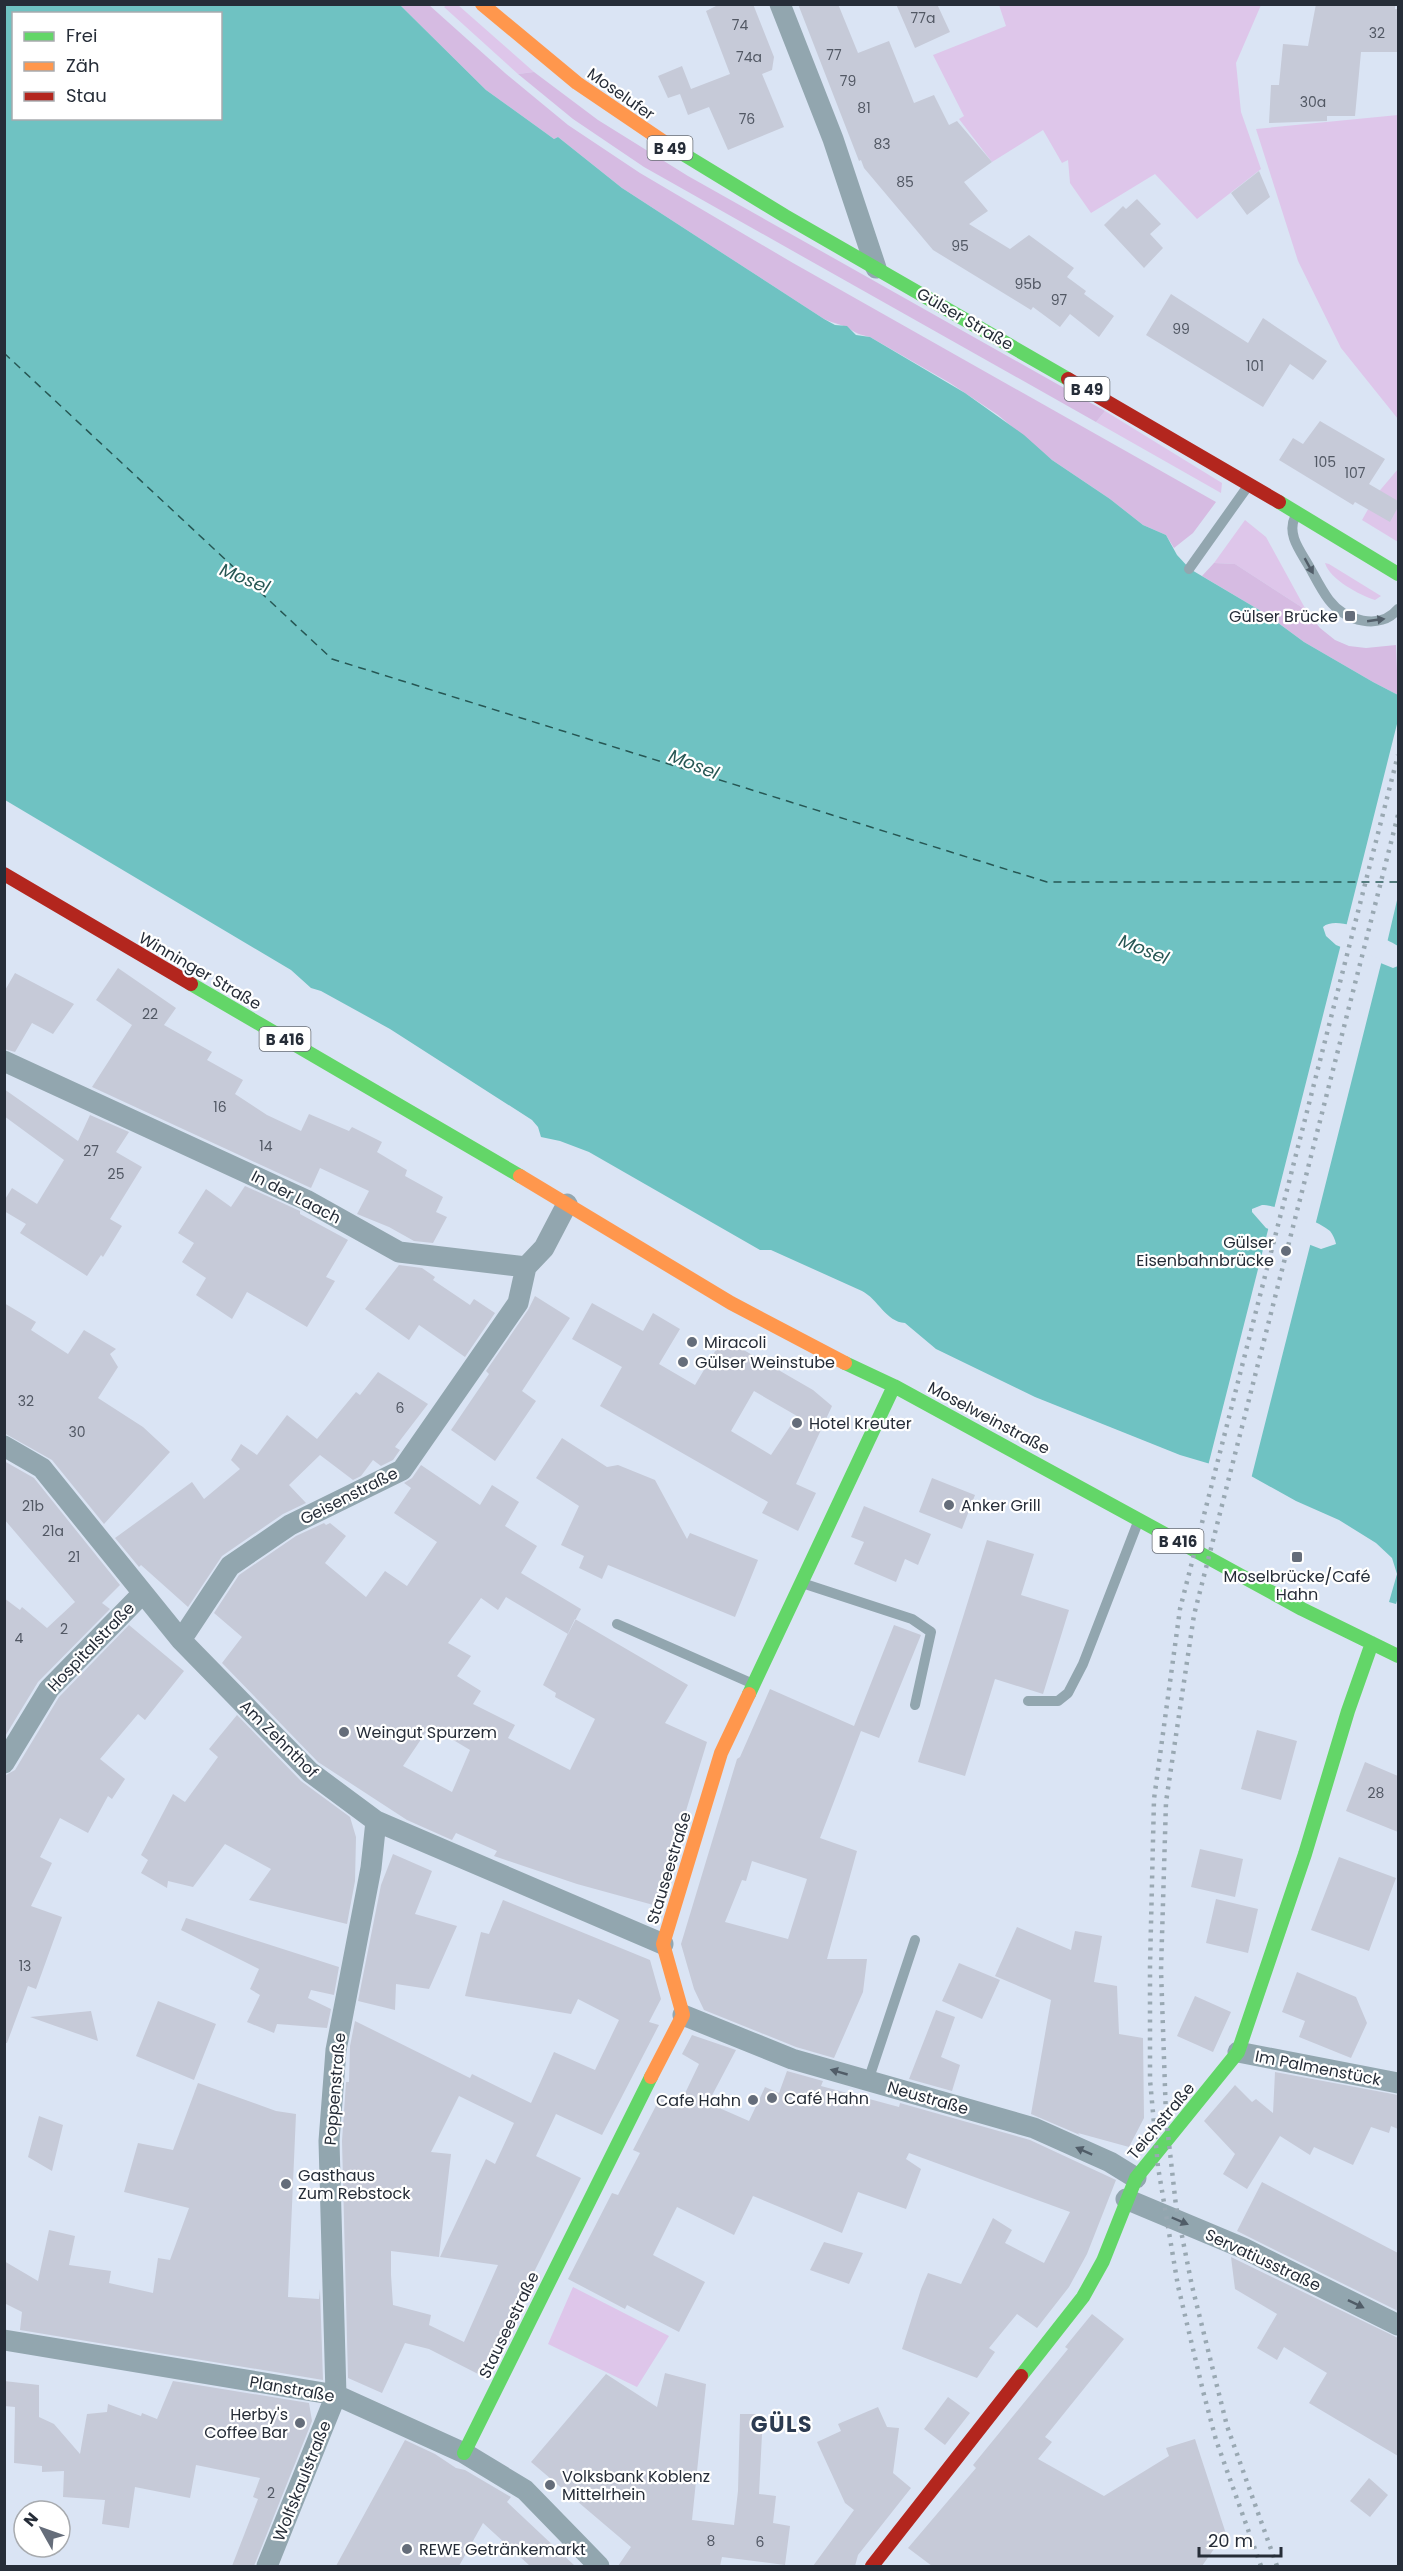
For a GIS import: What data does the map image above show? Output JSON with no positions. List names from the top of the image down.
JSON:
{
  "streets": {
    "main road": [
      "Moselufer",
      "B 49",
      "Gülser Straße",
      "Winninger Straße",
      "B 416",
      "Moselweinstraße",
      "Stauseestraße",
      "Teichstraße"
    ],
    "street": [
      "In der Laach",
      "Geisenstraße",
      "Hospitalstraße",
      "Am Zehnthof",
      "Im Palmenstück",
      "Poppenstraße",
      "Neustraße",
      "Servatiusstraße",
      "Planstraße",
      "Wolfskaulstraße"
    ]
  },
  "crossings": [
    ["Moselufer", "Gülser Straße"],
    ["Winninger Straße", "Moselweinstraße"],
    ["In der Laach", "Geisenstraße"],
    ["Moselweinstraße", "Stauseestraße"],
    ["Moselweinstraße", "Teichstraße"],
    ["Geisenstraße", "Am Zehnthof"],
    ["Hospitalstraße", "Am Zehnthof"],
    ["Am Zehnthof", "Stauseestraße"],
    ["Am Zehnthof", "Poppenstraße"],
    ["Stauseestraße", "Neustraße"],
    ["Stauseestraße", "Planstraße"],
    ["Im Palmenstück", "Teichstraße"],
    ["Poppenstraße", "Planstraße"],
    ["Poppenstraße", "Wolfskaulstraße"],
    ["Neustraße", "Teichstraße"],
    ["Teichstraße", "Servatiusstraße"],
    ["Planstraße", "Wolfskaulstraße"]
  ],
  "one_way": ["Neustraße", "Servatiusstraße"],
  "districts": ["GÜLS"],
  "water": ["Mosel"],
  "places": {
    "transit": ["Gülser Brücke", "Moselbrücke/Café Hahn"],
    "other": [
      "Gülser Eisenbahnbrücke",
      "Miracoli",
      "Gülser Weinstube",
      "Hotel Kreuter",
      "Anker Grill",
      "Weingut Spurzem",
      "Café Hahn",
      "Cafe Hahn",
      "Gasthaus Zum Rebstock",
      "Herby's Coffee Bar",
      "Volksbank Koblenz Mittelrhein",
      "REWE Getränkemarkt"
    ]
  },
  "house_numbers": [
    "77a",
    "74",
    "32",
    "77",
    "74a",
    "79",
    "30a",
    "81",
    "76",
    "83",
    "85",
    "95",
    "95b",
    "97",
    "99",
    "101",
    "105",
    "107",
    "22",
    "16",
    "14",
    "27",
    "25",
    "32",
    "6",
    "30",
    "21b",
    "21a",
    "21",
    "2",
    "4",
    "28",
    "13",
    "2",
    "8",
    "6"
  ],
  "legend": ["Frei", "Zäh", "Stau"],
  "scale_bar": "20 m",
  "north": "top left"
}
